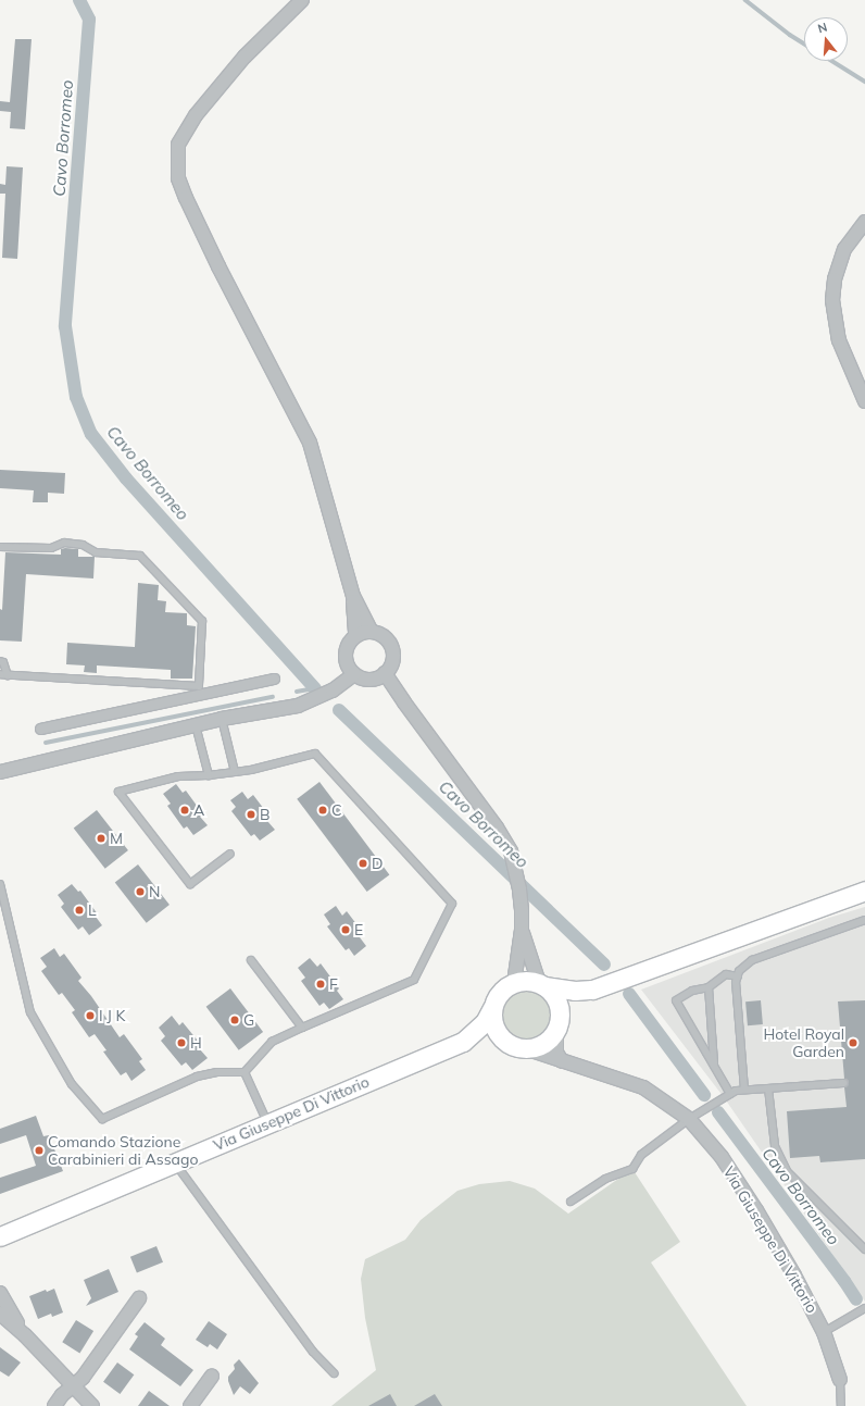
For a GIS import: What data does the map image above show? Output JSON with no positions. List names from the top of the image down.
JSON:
{
  "streets": {
    "main road": ["Via Giuseppe Di Vittorio"]
  },
  "water": ["Cavo Borromeo"],
  "places": [
    "A",
    "C",
    "B",
    "M",
    "D",
    "N",
    "L",
    "E",
    "F",
    "I J K",
    "G",
    "H",
    "Hotel Royal Garden",
    "Comando Stazione Carabinieri di Assago"
  ],
  "north": "top"
}
